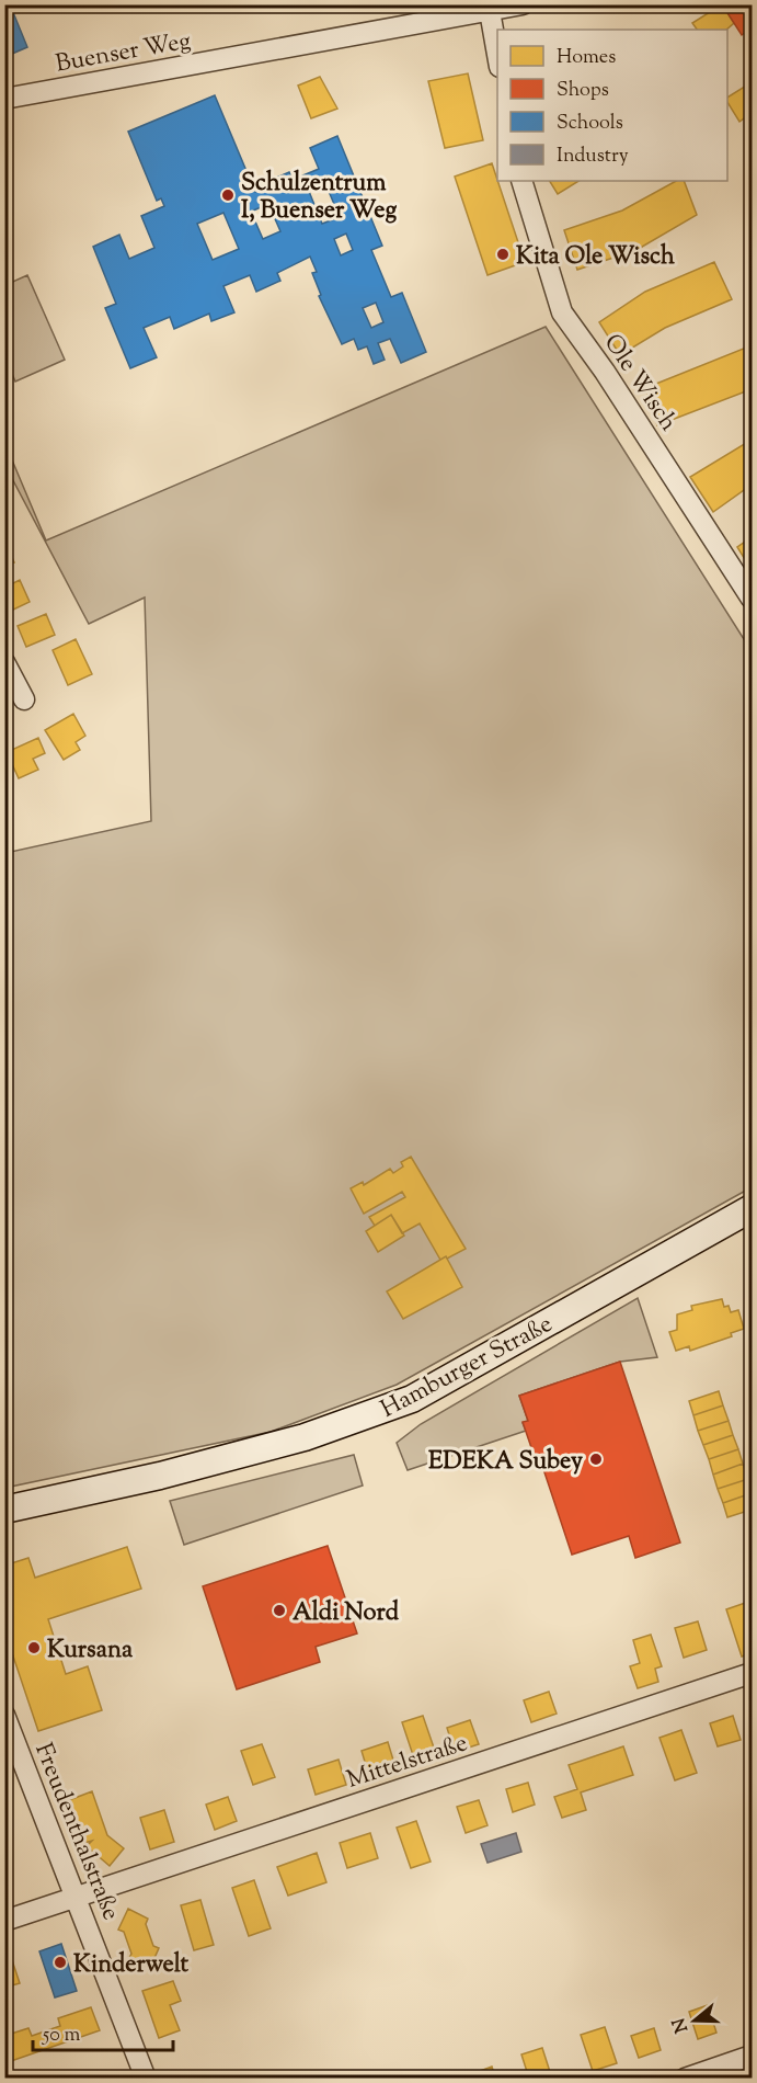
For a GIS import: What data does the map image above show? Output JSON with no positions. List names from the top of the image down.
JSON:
{
  "streets": {
    "main road": ["Hamburger Straße"],
    "street": [
      "Buenser Weg",
      "Ole Wisch",
      "Mittelstraße",
      "Freudenthalstraße"
    ]
  },
  "crossings": [
    ["Mittelstraße", "Freudenthalstraße"]
  ],
  "places": [
    "Schulzentrum I, Buenser Weg",
    "Kita Ole Wisch",
    "EDEKA Subey",
    "Aldi Nord",
    "Kursana",
    "Kinderwelt"
  ],
  "legend": [
    "Homes",
    "Shops",
    "Schools",
    "Industry"
  ],
  "scale_bar": "50 m",
  "north": "left"
}
